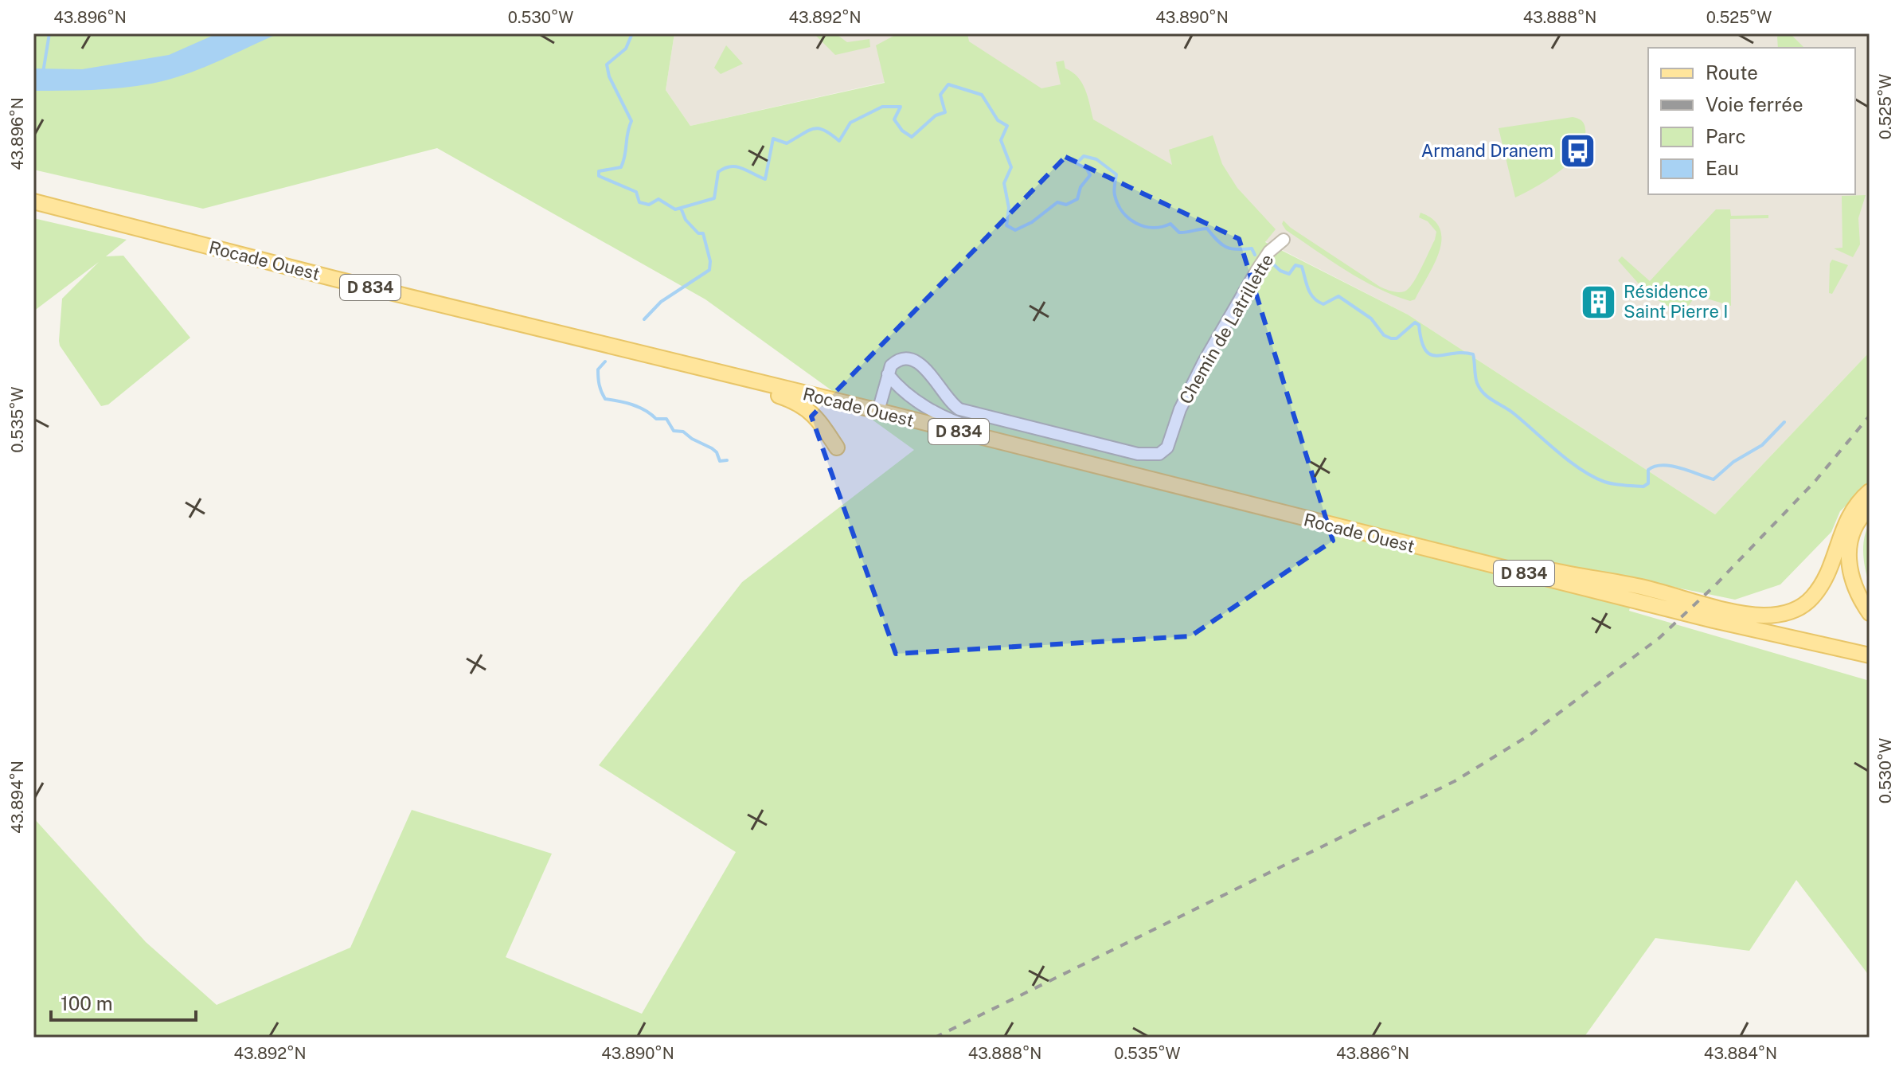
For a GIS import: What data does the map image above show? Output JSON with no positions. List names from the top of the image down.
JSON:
{
  "streets": {
    "main road": ["Rocade Ouest", "D 834"],
    "street": ["Chemin de Latrillette"]
  },
  "places": {
    "bus stop": ["Armand Dranem"],
    "building": ["Résidence Saint Pierre I"]
  },
  "legend": [
    "Route",
    "Voie ferrée",
    "Parc",
    "Eau"
  ],
  "scale_bar": "100 m",
  "coordinates": [
    "43.896°N",
    "0.530°W",
    "43.892°N",
    "43.890°N",
    "43.888°N",
    "0.525°W",
    "0.535°W",
    "43.894°N",
    "43.886°N",
    "43.884°N"
  ]
}
